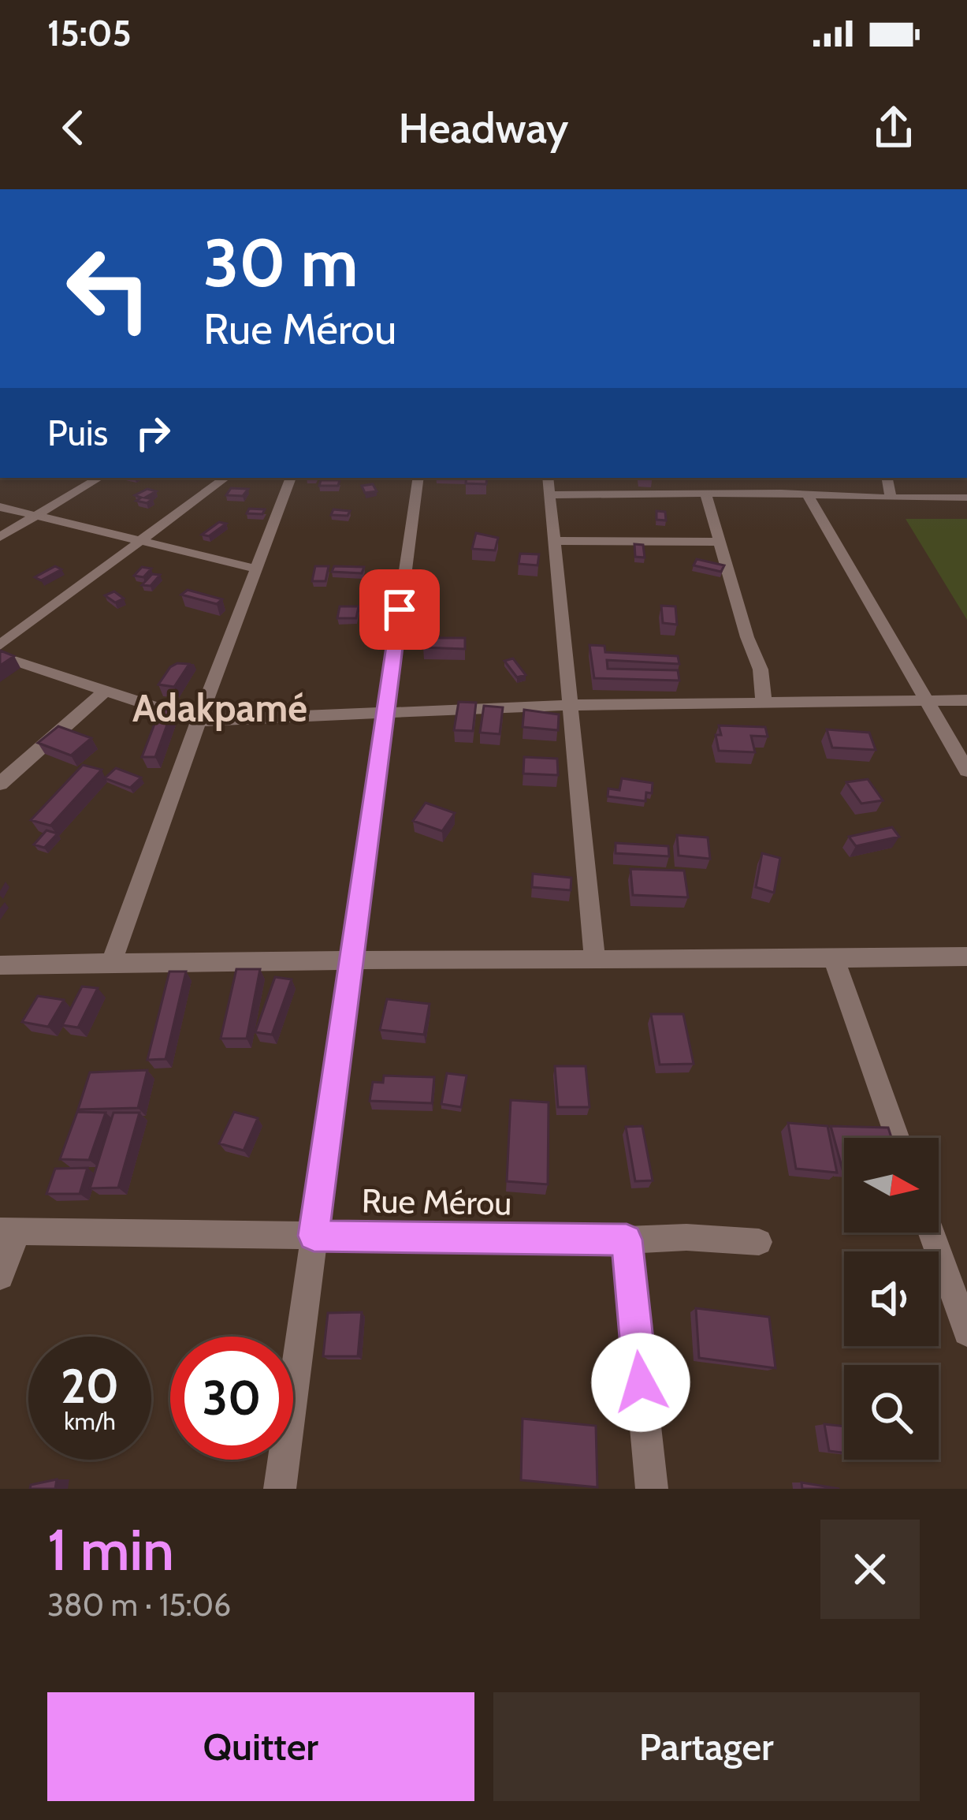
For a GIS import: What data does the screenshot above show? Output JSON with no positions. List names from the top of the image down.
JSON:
{
  "streets": {
    "street": ["Rue Mérou"]
  },
  "districts": ["Adakpamé"],
  "north": "right",
  "page": {
    "status": "15:05",
    "header": "Headway",
    "turn": ["30 m", "Rue Mérou"],
    "then": "Puis",
    "speed": "20 km/h",
    "limit": "30",
    "heading": ["1 min", "380 m · 15:06"],
    "buttons": ["Quitter", "Partager"]
  }
}
